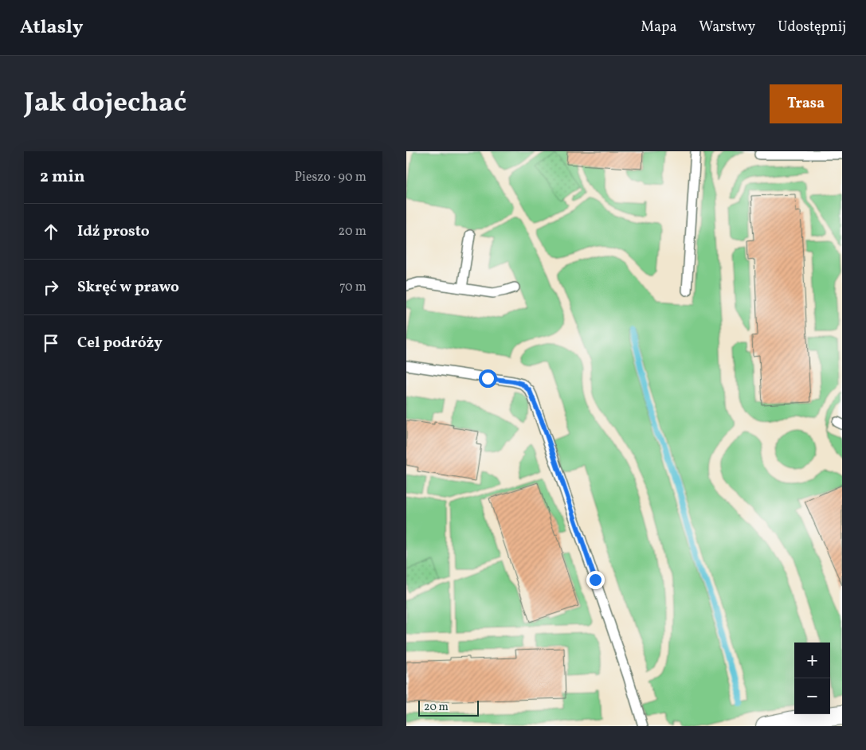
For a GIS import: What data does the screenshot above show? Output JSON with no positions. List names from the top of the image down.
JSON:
{
  "scale_bar": "20 m",
  "page": {
    "header": "Atlasly",
    "nav": ["Mapa", "Warstwy", "Udostępnij"],
    "title": "Jak dojechać",
    "buttons": "Trasa",
    "heading": ["2 min", "Pieszo · 90 m"],
    "list": [
      ["Idź prosto", "20 m"],
      ["Skręć w prawo", "70 m"],
      "Cel podróży"
    ],
    "map_buttons": ["+", "−"],
    "scale": "20 m"
  }
}
